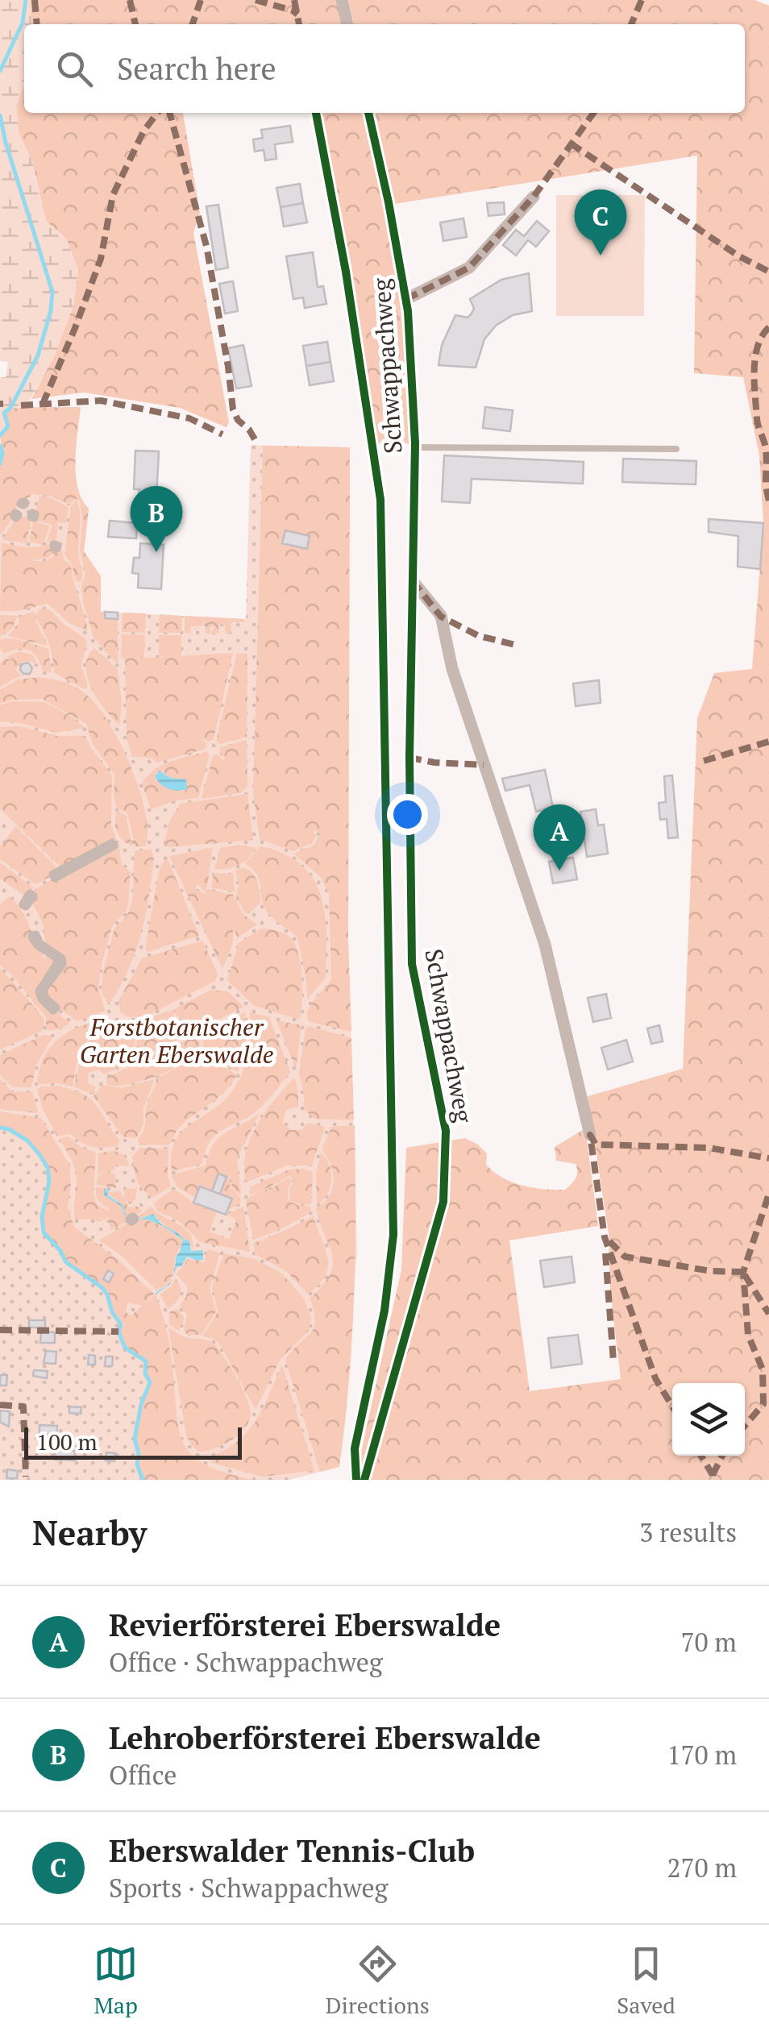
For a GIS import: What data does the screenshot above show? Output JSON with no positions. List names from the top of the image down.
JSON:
{
  "streets": {
    "street": ["Schwappachweg"]
  },
  "parks": ["Forstbotanischer Garten Eberswalde"],
  "scale_bar": "100 m",
  "page": {
    "search": "Search here",
    "pins": ["C", "B", "A"],
    "scale": "100 m",
    "heading": ["Nearby", "3 results"],
    "list": [
      {
        "mark": "A",
        "name": "Revierförsterei Eberswalde",
        "note": "Office · Schwappachweg",
        "value": "70 m"
      },
      {
        "mark": "B",
        "name": "Lehroberförsterei Eberswalde",
        "note": "Office",
        "value": "170 m"
      },
      {
        "mark": "C",
        "name": "Eberswalder Tennis-Club",
        "note": "Sports · Schwappachweg",
        "value": "270 m"
      }
    ],
    "nav": ["Map", "Directions", "Saved"]
  }
}
